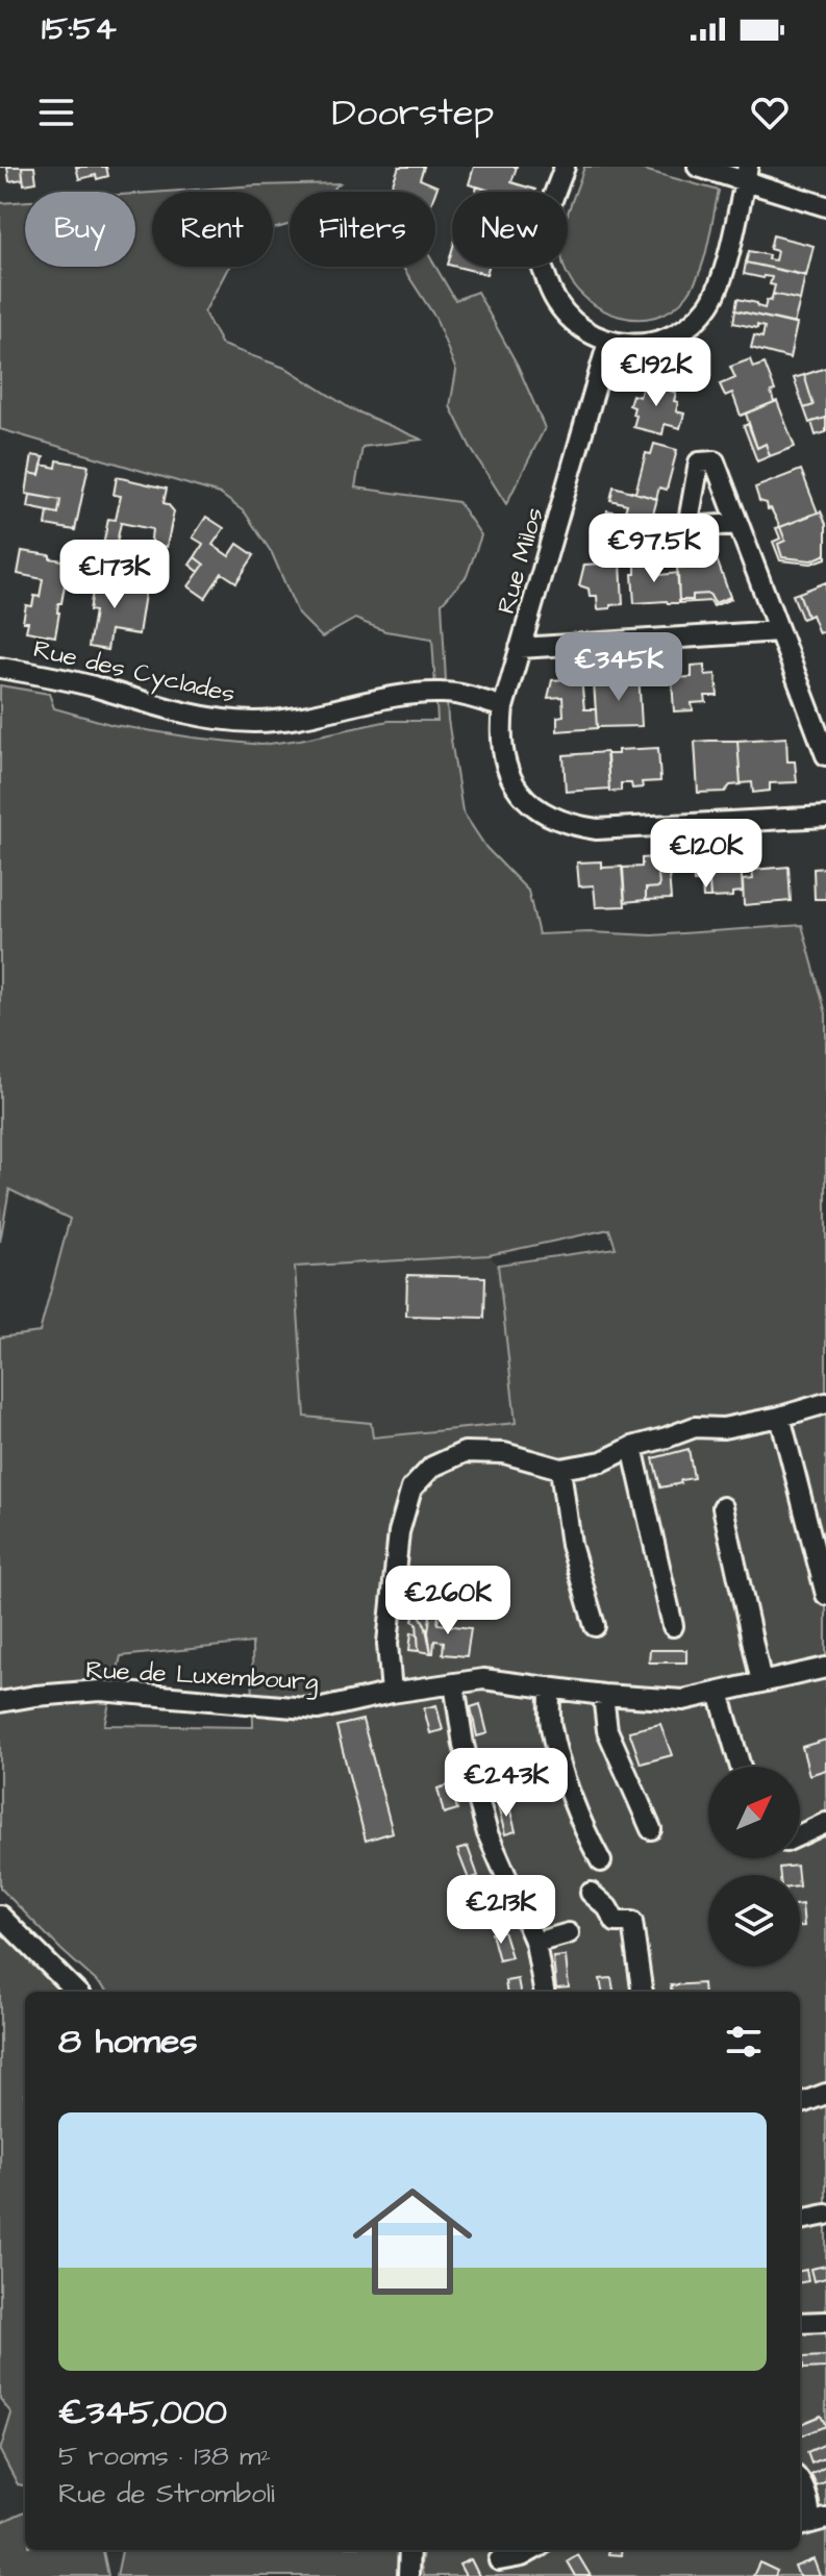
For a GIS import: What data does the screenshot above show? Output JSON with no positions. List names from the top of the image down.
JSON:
{
  "streets": {
    "street": ["Rue Milos", "Rue des Cyclades", "Rue de Luxembourg"]
  },
  "crossings": [
    ["Rue Milos", "Rue des Cyclades"]
  ],
  "north": "top right",
  "page": {
    "status": "15:54",
    "header": "Doorstep",
    "chip": [
      "Buy",
      "Rent",
      "Filters",
      "New"
    ],
    "price": [
      "€192K",
      "€97.5K",
      "€173K",
      "€345K",
      "€120K",
      "€260K",
      "€243K",
      "€213K"
    ],
    "heading": "8 homes",
    "list": [
      {
        "name": "€345,000",
        "note": "5 rooms · 138 m² · Rue de Stromboli"
      }
    ]
  }
}
